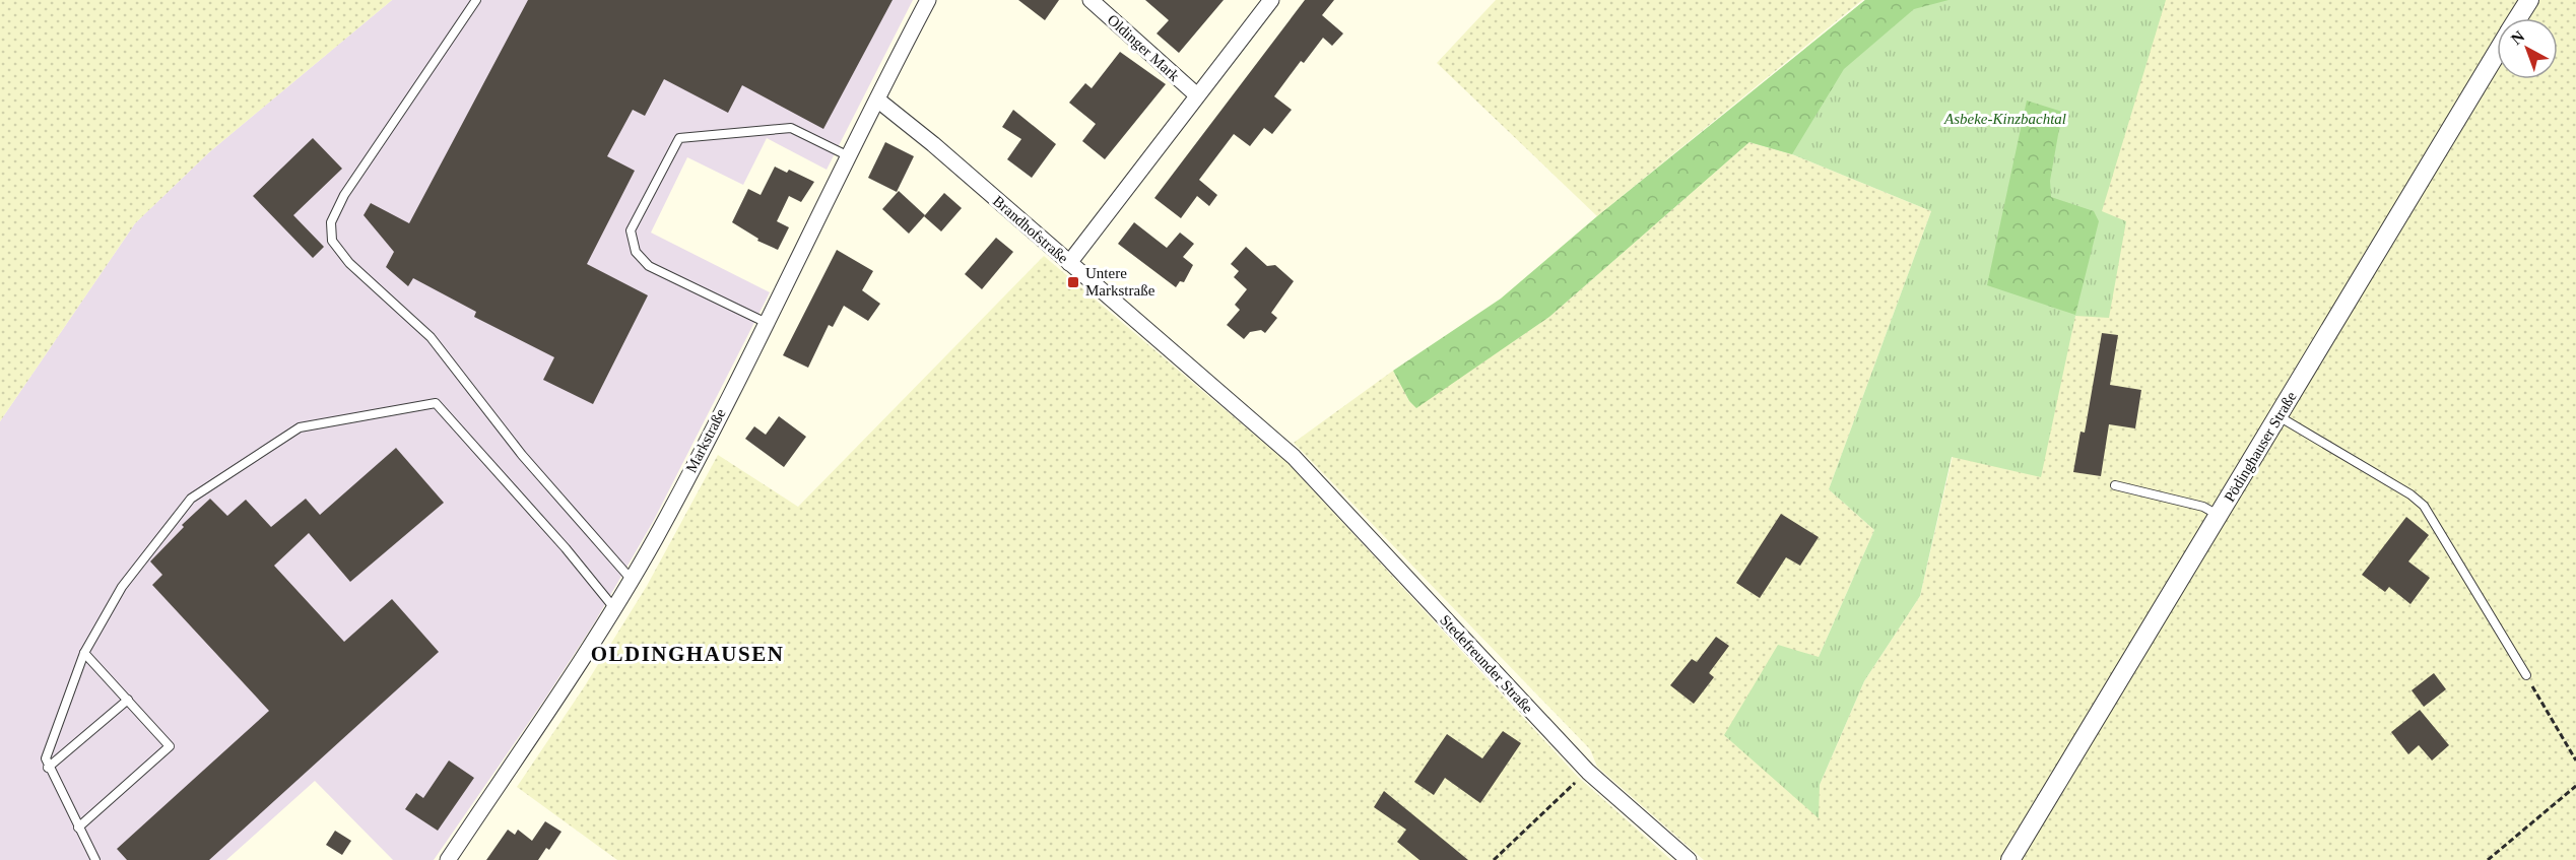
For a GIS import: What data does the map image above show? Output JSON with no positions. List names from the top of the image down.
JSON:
{
  "streets": {
    "street": [
      "Oldinger Mark",
      "Brandhofstraße",
      "Markstraße",
      "Pödinghauser Straße",
      "Stedefreunder Straße"
    ]
  },
  "crossings": [
    ["Brandhofstraße", "Markstraße"],
    ["Brandhofstraße", "Stedefreunder Straße"]
  ],
  "districts": ["OLDINGHAUSEN"],
  "parks": ["Asbeke-Kinzbachtal"],
  "places": {
    "transit": ["Untere Markstraße"]
  },
  "north": "top left"
}
